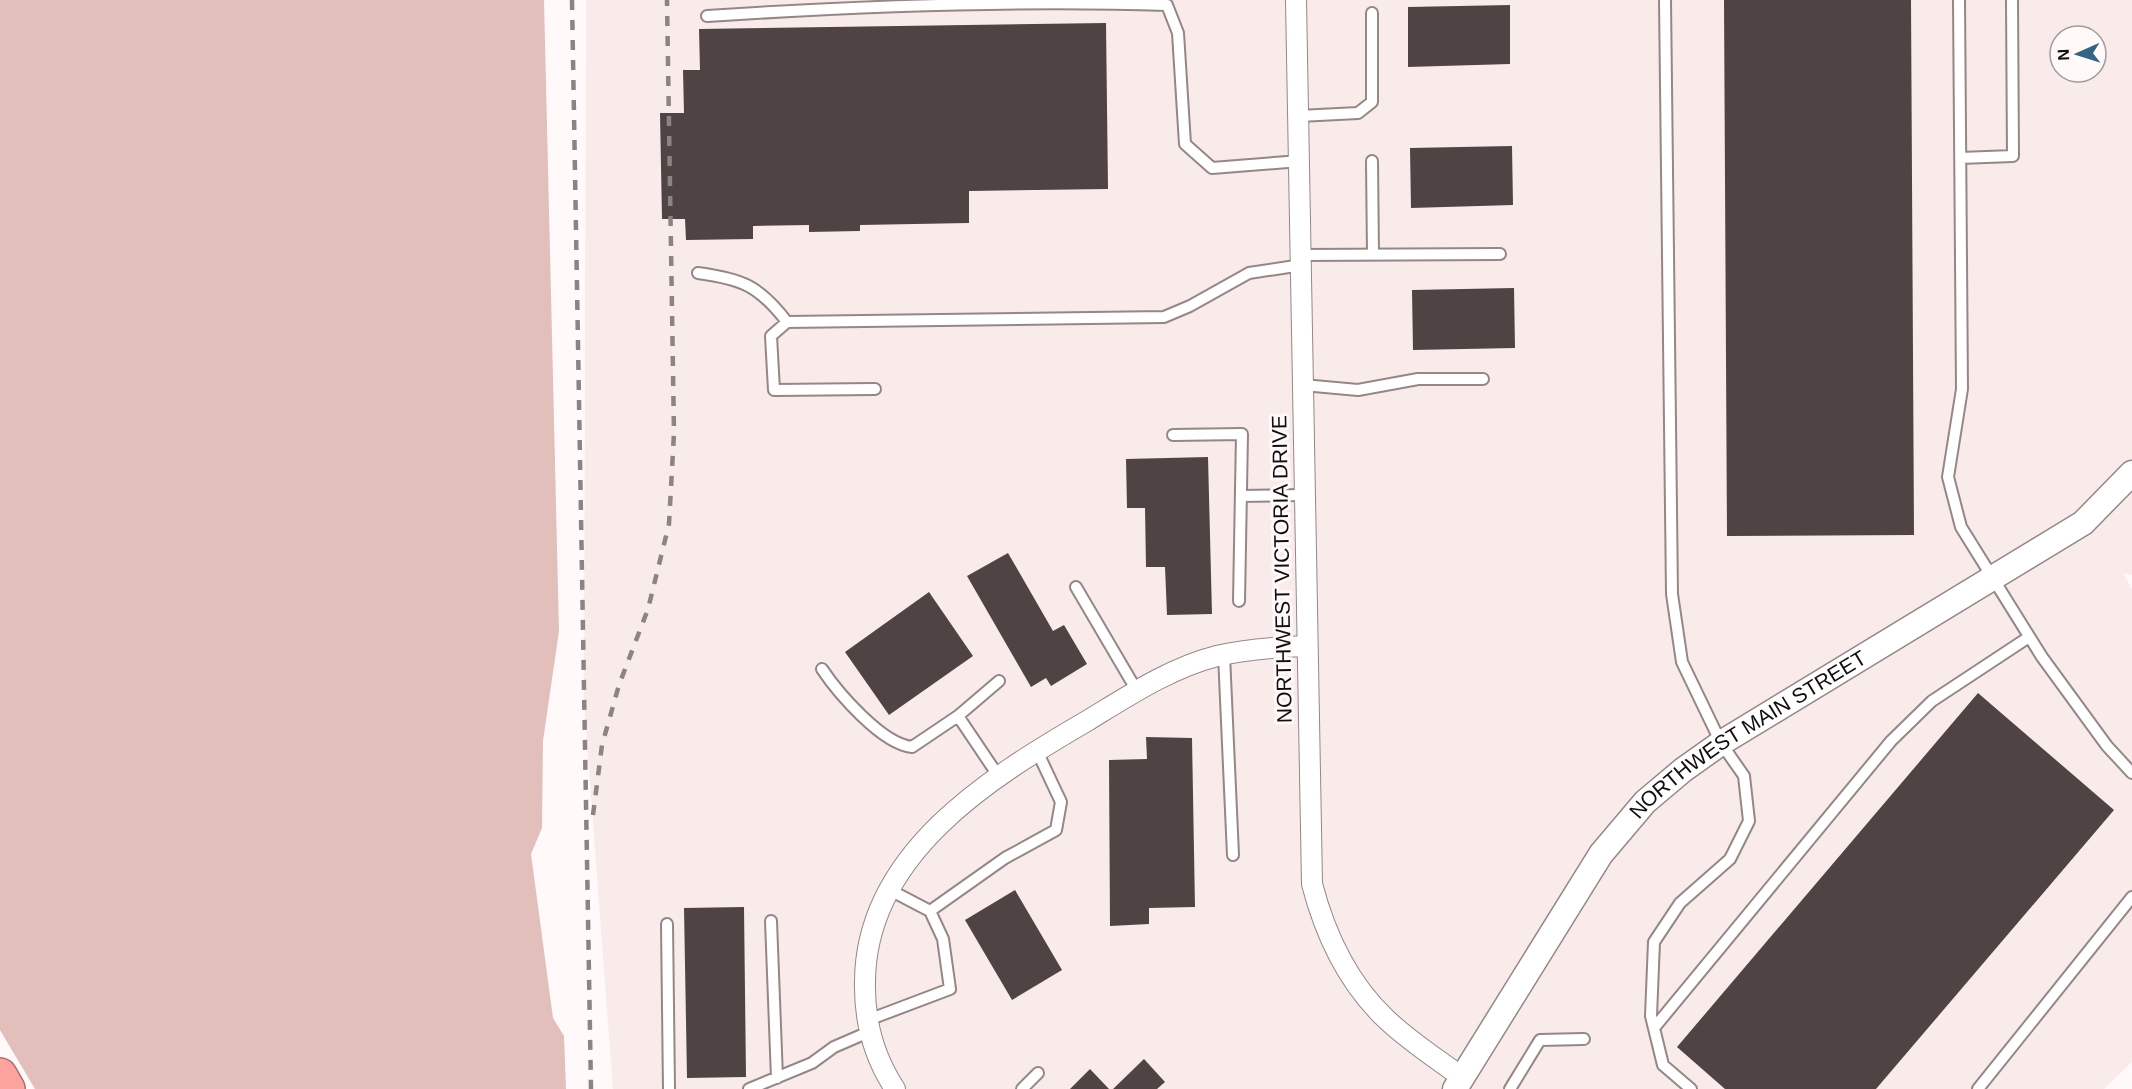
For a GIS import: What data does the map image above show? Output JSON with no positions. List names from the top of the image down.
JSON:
{
  "streets": {
    "street": ["NORTHWEST VICTORIA DRIVE", "NORTHWEST MAIN STREET"]
  },
  "crossings": [
    ["NORTHWEST VICTORIA DRIVE", "NORTHWEST MAIN STREET"]
  ],
  "north": "left"
}
